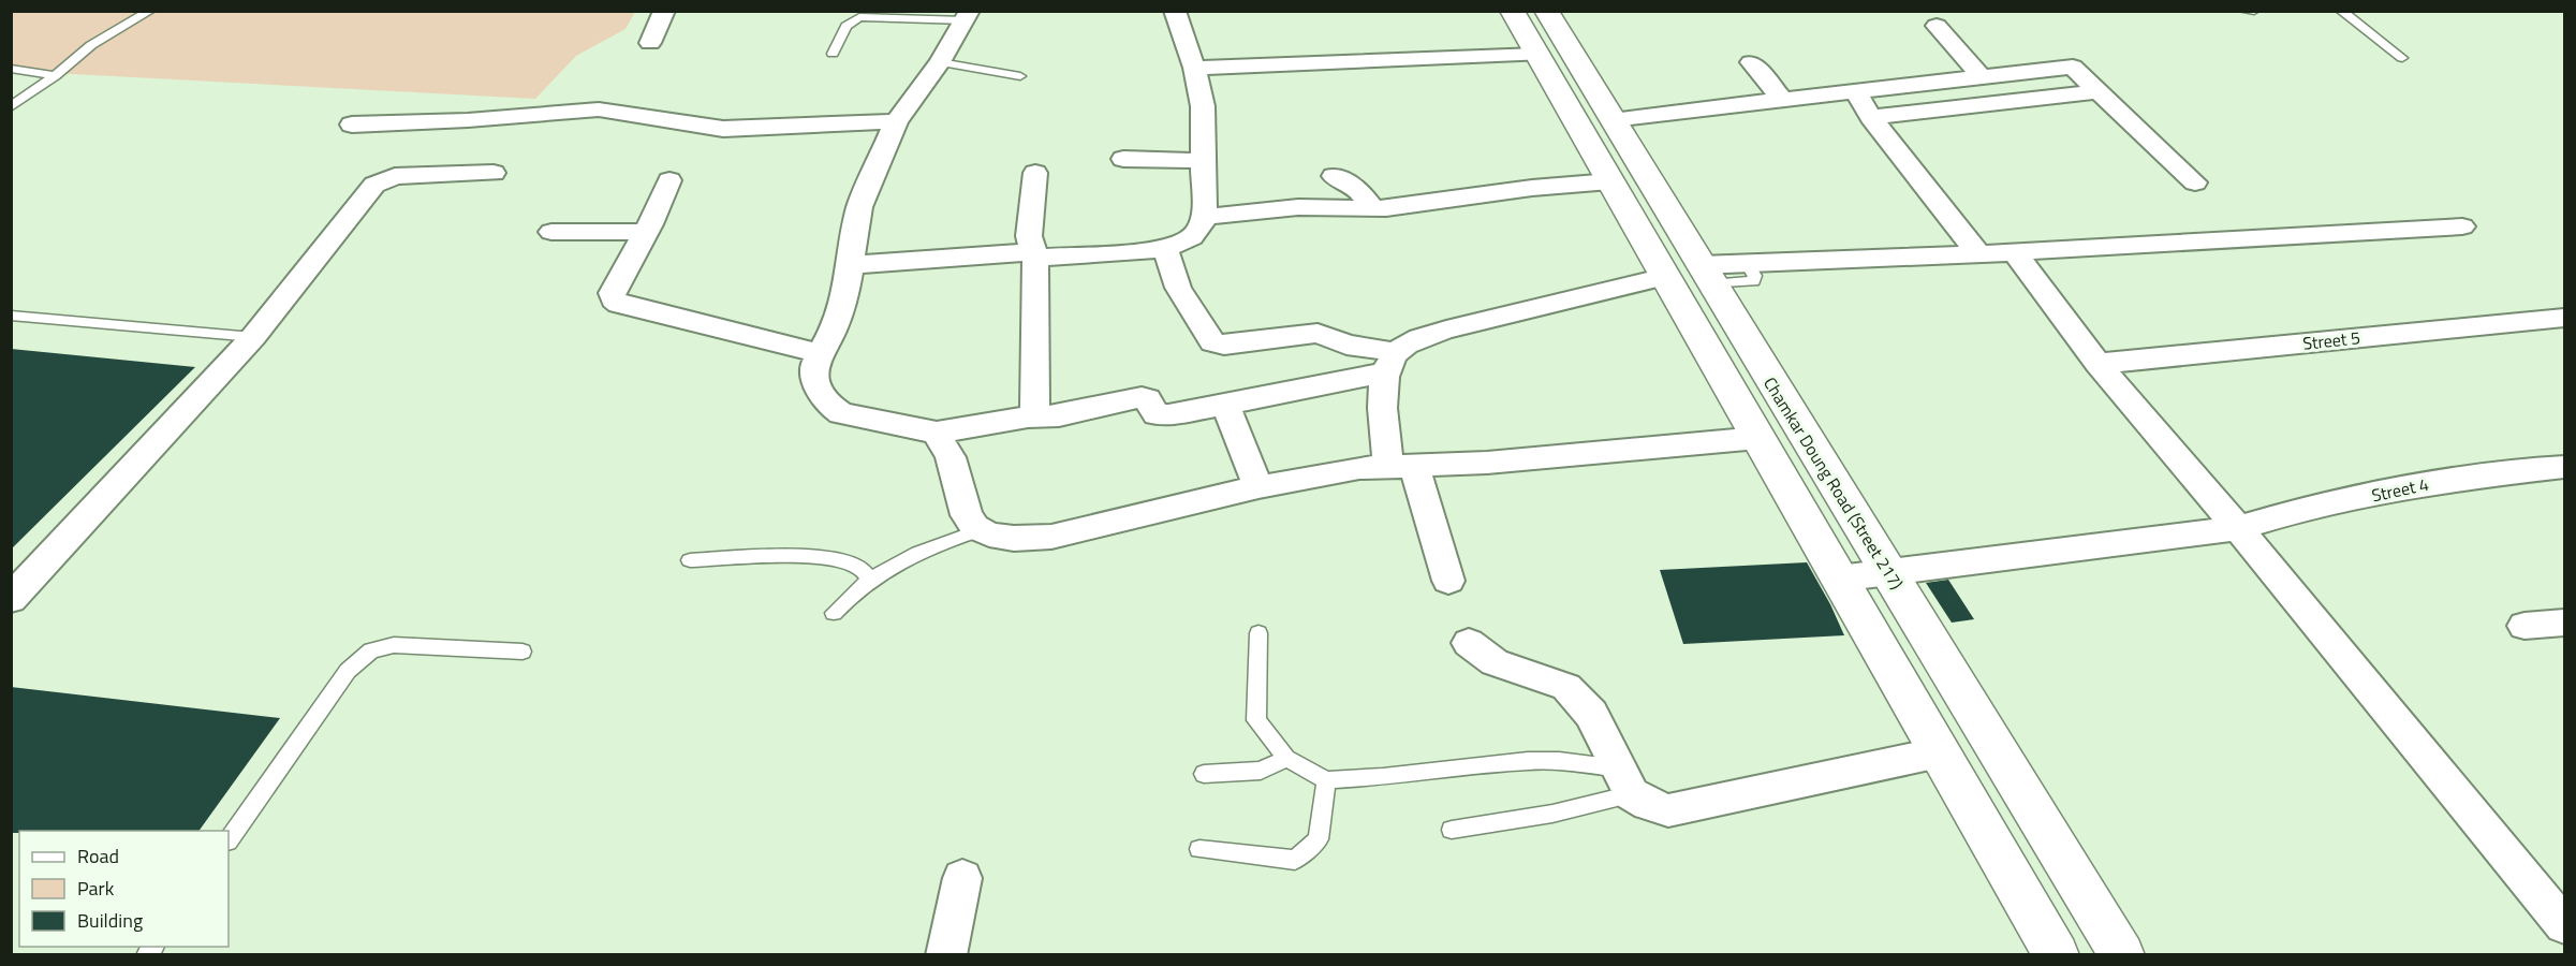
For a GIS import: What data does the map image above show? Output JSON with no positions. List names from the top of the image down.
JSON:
{
  "streets": {
    "main road": ["Chamkar Doung Road (Street 217)"],
    "street": ["Street 5", "Street 4"]
  },
  "crossings": [
    ["Chamkar Doung Road (Street 217)", "Street 4"]
  ],
  "legend": ["Road", "Park", "Building"]
}
